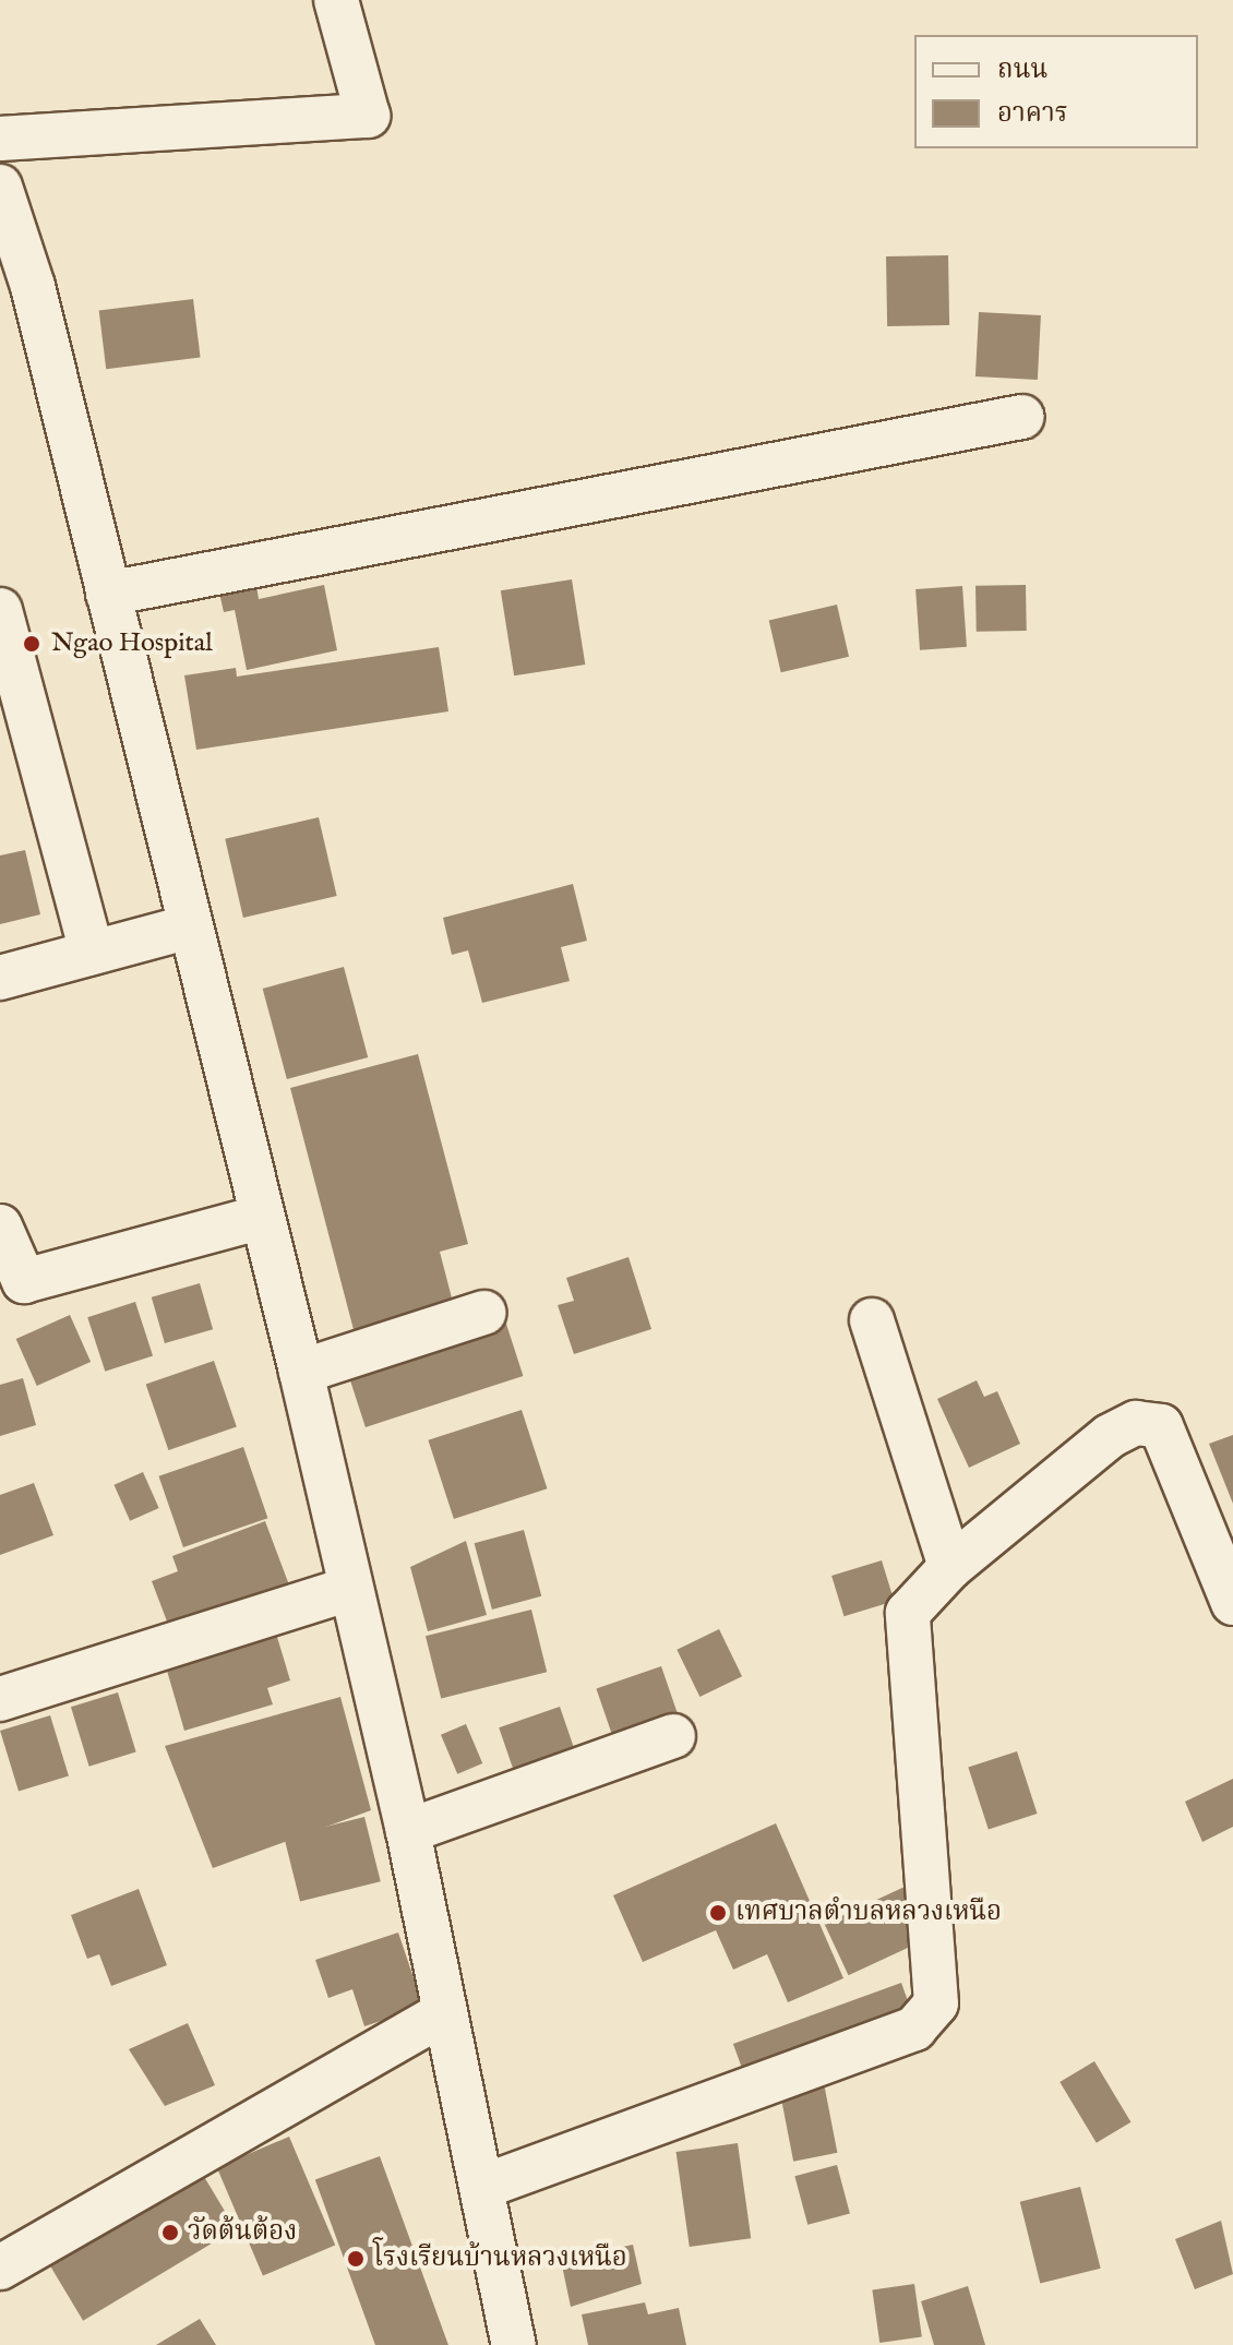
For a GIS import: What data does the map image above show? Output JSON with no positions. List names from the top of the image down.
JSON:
{
  "places": [
    "Ngao Hospital",
    "เทศบาลตำบลหลวงเหนือ",
    "วัดต้นต้อง",
    "โรงเรียนบ้านหลวงเหนือ"
  ],
  "legend": ["ถนน", "อาคาร"]
}
